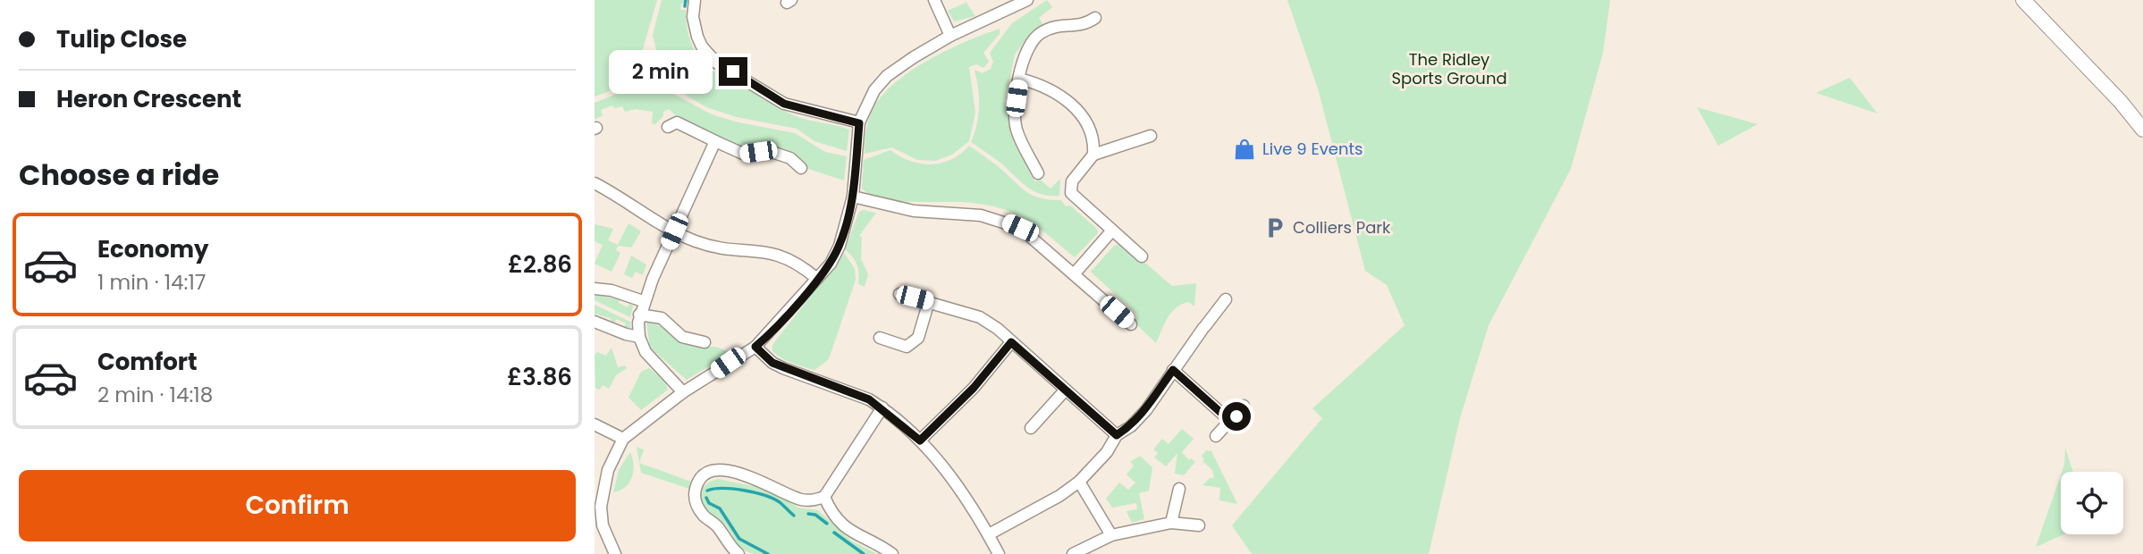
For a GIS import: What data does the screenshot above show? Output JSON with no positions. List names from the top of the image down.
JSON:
{
  "parks": ["The Ridley Sports Ground"],
  "places": {
    "shop": ["Live 9 Events"],
    "parking": ["Colliers Park"]
  },
  "page": {
    "banner": ["Tulip Close", "Heron Crescent"],
    "bubble": "2 min",
    "heading": "Choose a ride",
    "list": [
      {
        "name": "Economy",
        "note": "1 min · 14:17",
        "value": "£2.86"
      },
      {
        "name": "Comfort",
        "note": "2 min · 14:18",
        "value": "£3.86"
      }
    ],
    "buttons": "Confirm"
  }
}
